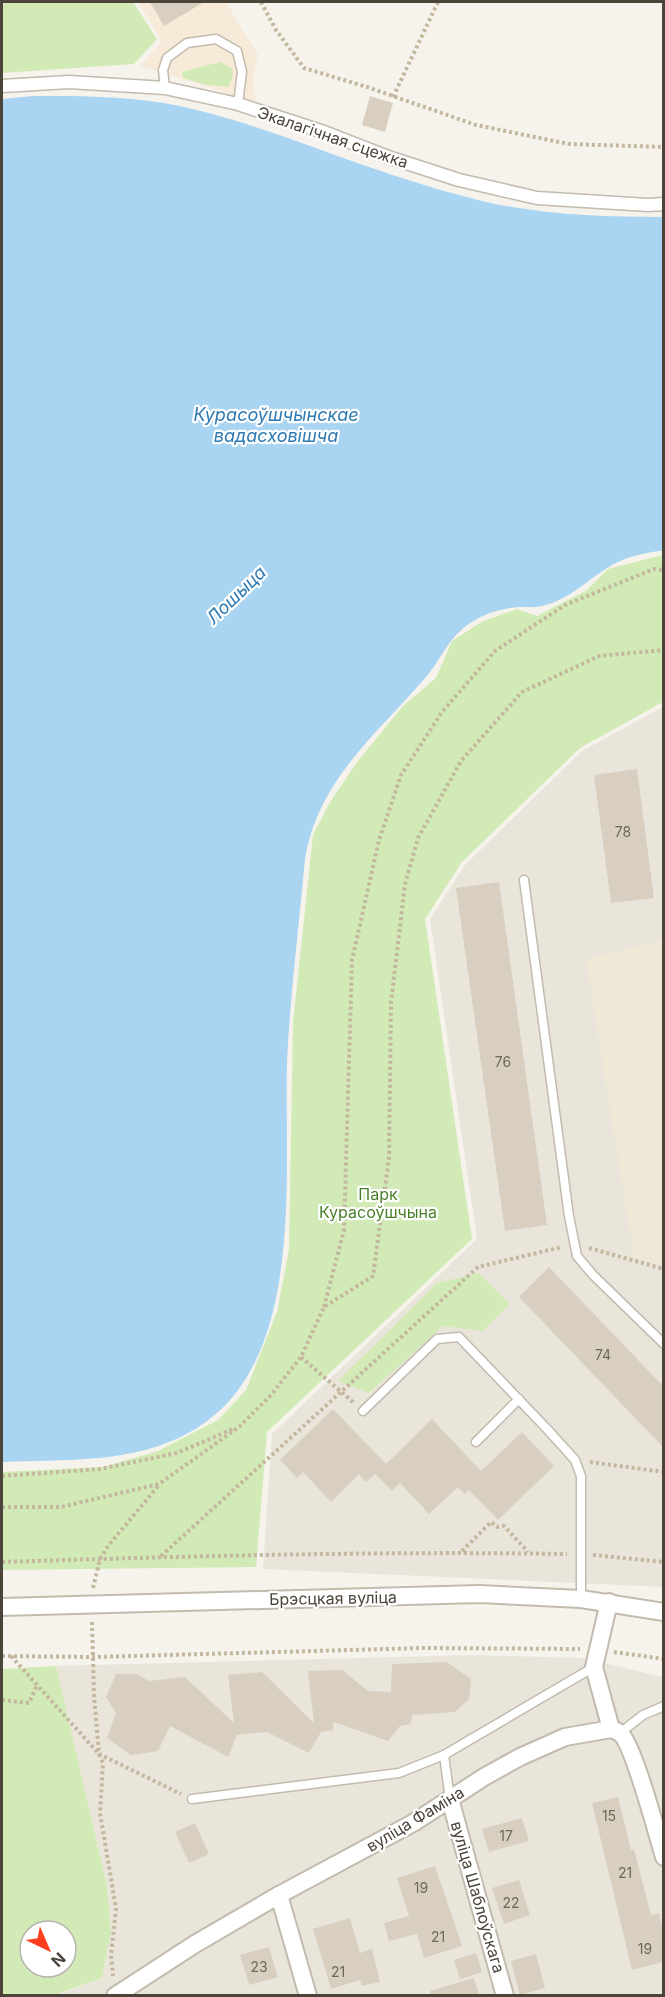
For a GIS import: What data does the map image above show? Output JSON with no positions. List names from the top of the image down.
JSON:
{
  "streets": {
    "street": [
      "Экалагічная сцежка",
      "Брэсцкая вуліца",
      "вуліца Фаміна",
      "вуліца Шаблоўскага"
    ]
  },
  "crossings": [
    ["вуліца Фаміна", "вуліца Шаблоўскага"]
  ],
  "water": ["Курасоўшчынскае вадасховішча", "Лошыца"],
  "parks": ["Парк Курасоўшчына"],
  "house_numbers": [
    "78",
    "76",
    "74",
    "15",
    "17",
    "21",
    "19",
    "22",
    "21",
    "19",
    "23",
    "21"
  ],
  "north": "bottom right"
}
